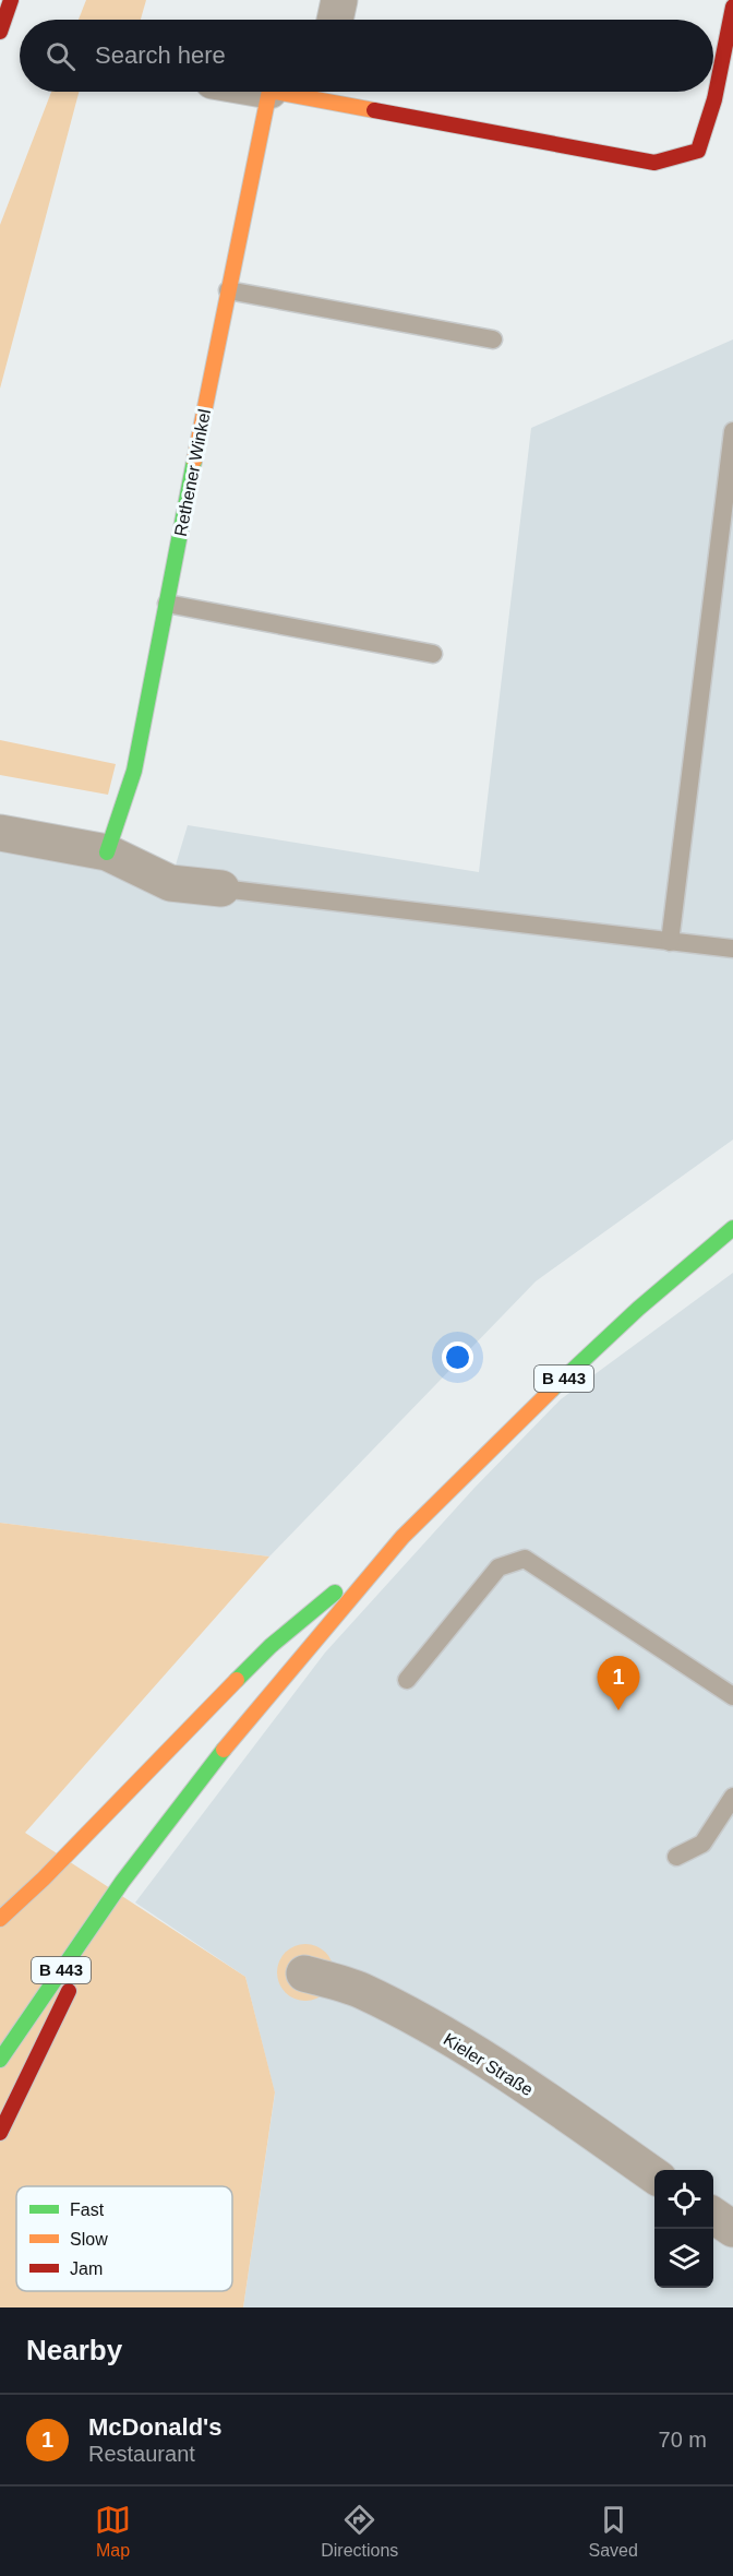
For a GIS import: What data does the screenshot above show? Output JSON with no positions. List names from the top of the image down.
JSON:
{
  "streets": {
    "main road": ["Rethener Winkel", "B 443"],
    "street": ["Kieler Straße"]
  },
  "legend": ["Fast", "Slow", "Jam"],
  "page": {
    "search": "Search here",
    "pins": "1",
    "heading": "Nearby",
    "list": [
      {
        "mark": "1",
        "name": "McDonald's",
        "note": "Restaurant",
        "value": "70 m"
      }
    ],
    "nav": ["Map", "Directions", "Saved"]
  }
}
